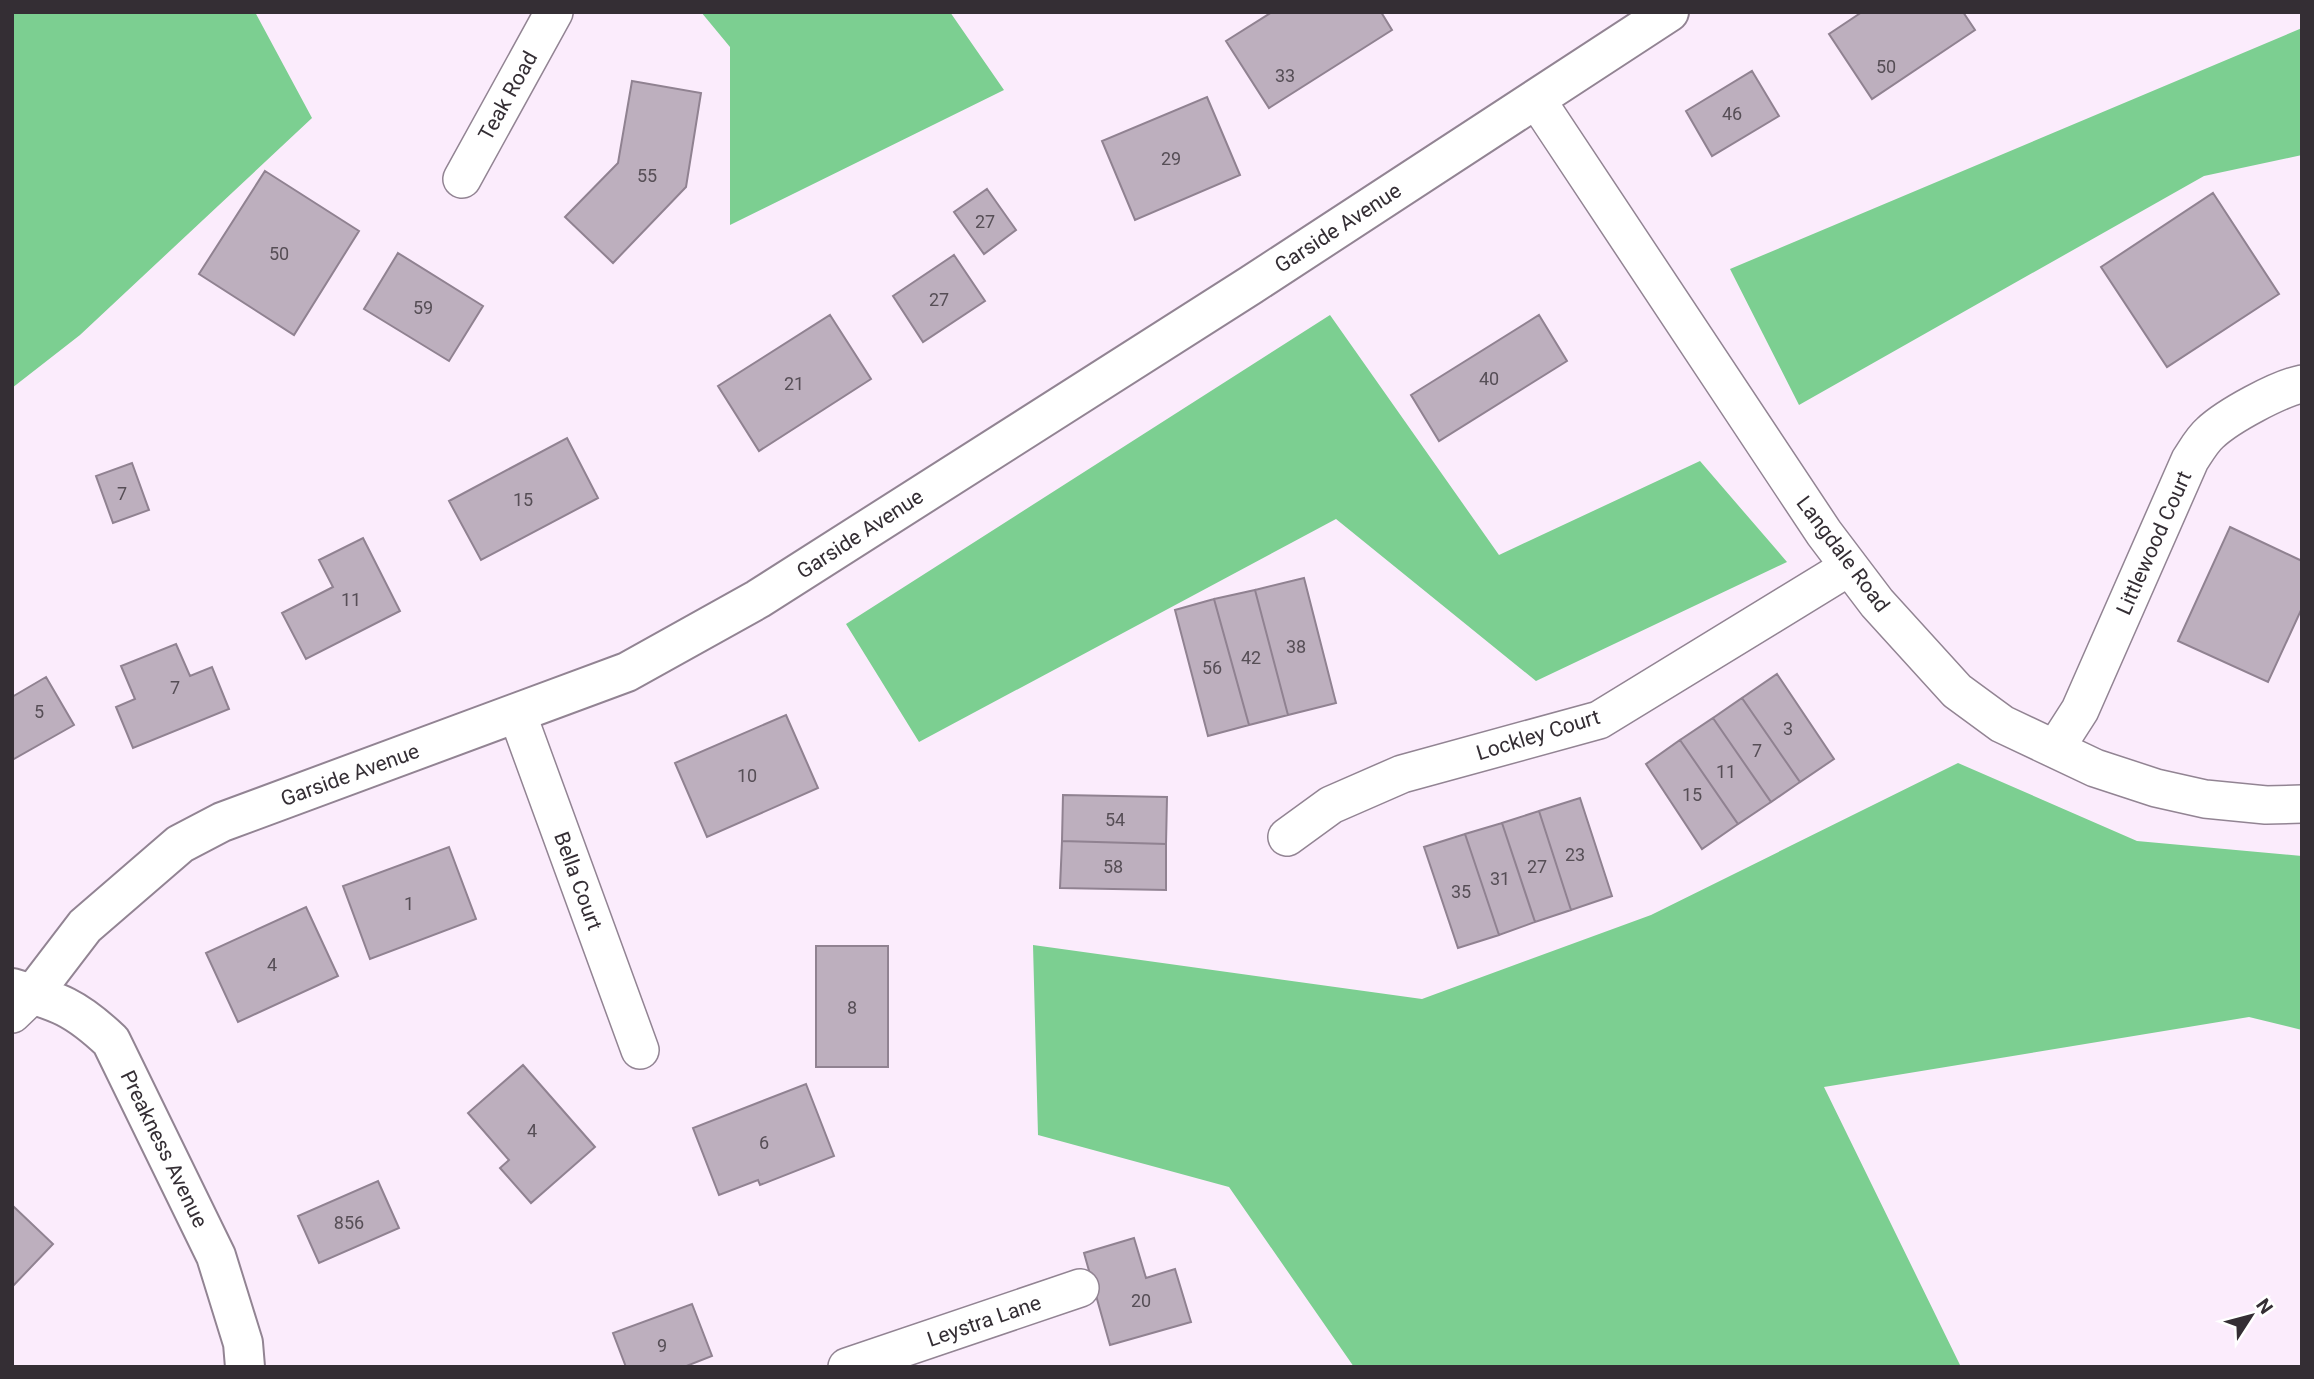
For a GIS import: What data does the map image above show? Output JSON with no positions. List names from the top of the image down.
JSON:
{
  "streets": {
    "street": [
      "Teak Road",
      "Garside Avenue",
      "Littlewood Court",
      "Langdale Road",
      "Lockley Court",
      "Bella Court",
      "Preakness Avenue",
      "Leystra Lane"
    ]
  },
  "crossings": [
    ["Garside Avenue", "Langdale Road"],
    ["Garside Avenue", "Bella Court"],
    ["Garside Avenue", "Preakness Avenue"],
    ["Littlewood Court", "Langdale Road"],
    ["Langdale Road", "Lockley Court"]
  ],
  "house_numbers": [
    "50",
    "33",
    "46",
    "29",
    "55",
    "27",
    "50",
    "27",
    "59",
    "40",
    "21",
    "7",
    "15",
    "11",
    "38",
    "42",
    "56",
    "7",
    "5",
    "3",
    "7",
    "11",
    "10",
    "15",
    "54",
    "23",
    "58",
    "27",
    "31",
    "35",
    "1",
    "4",
    "8",
    "4",
    "6",
    "856",
    "20",
    "9"
  ],
  "north": "top right"
}
